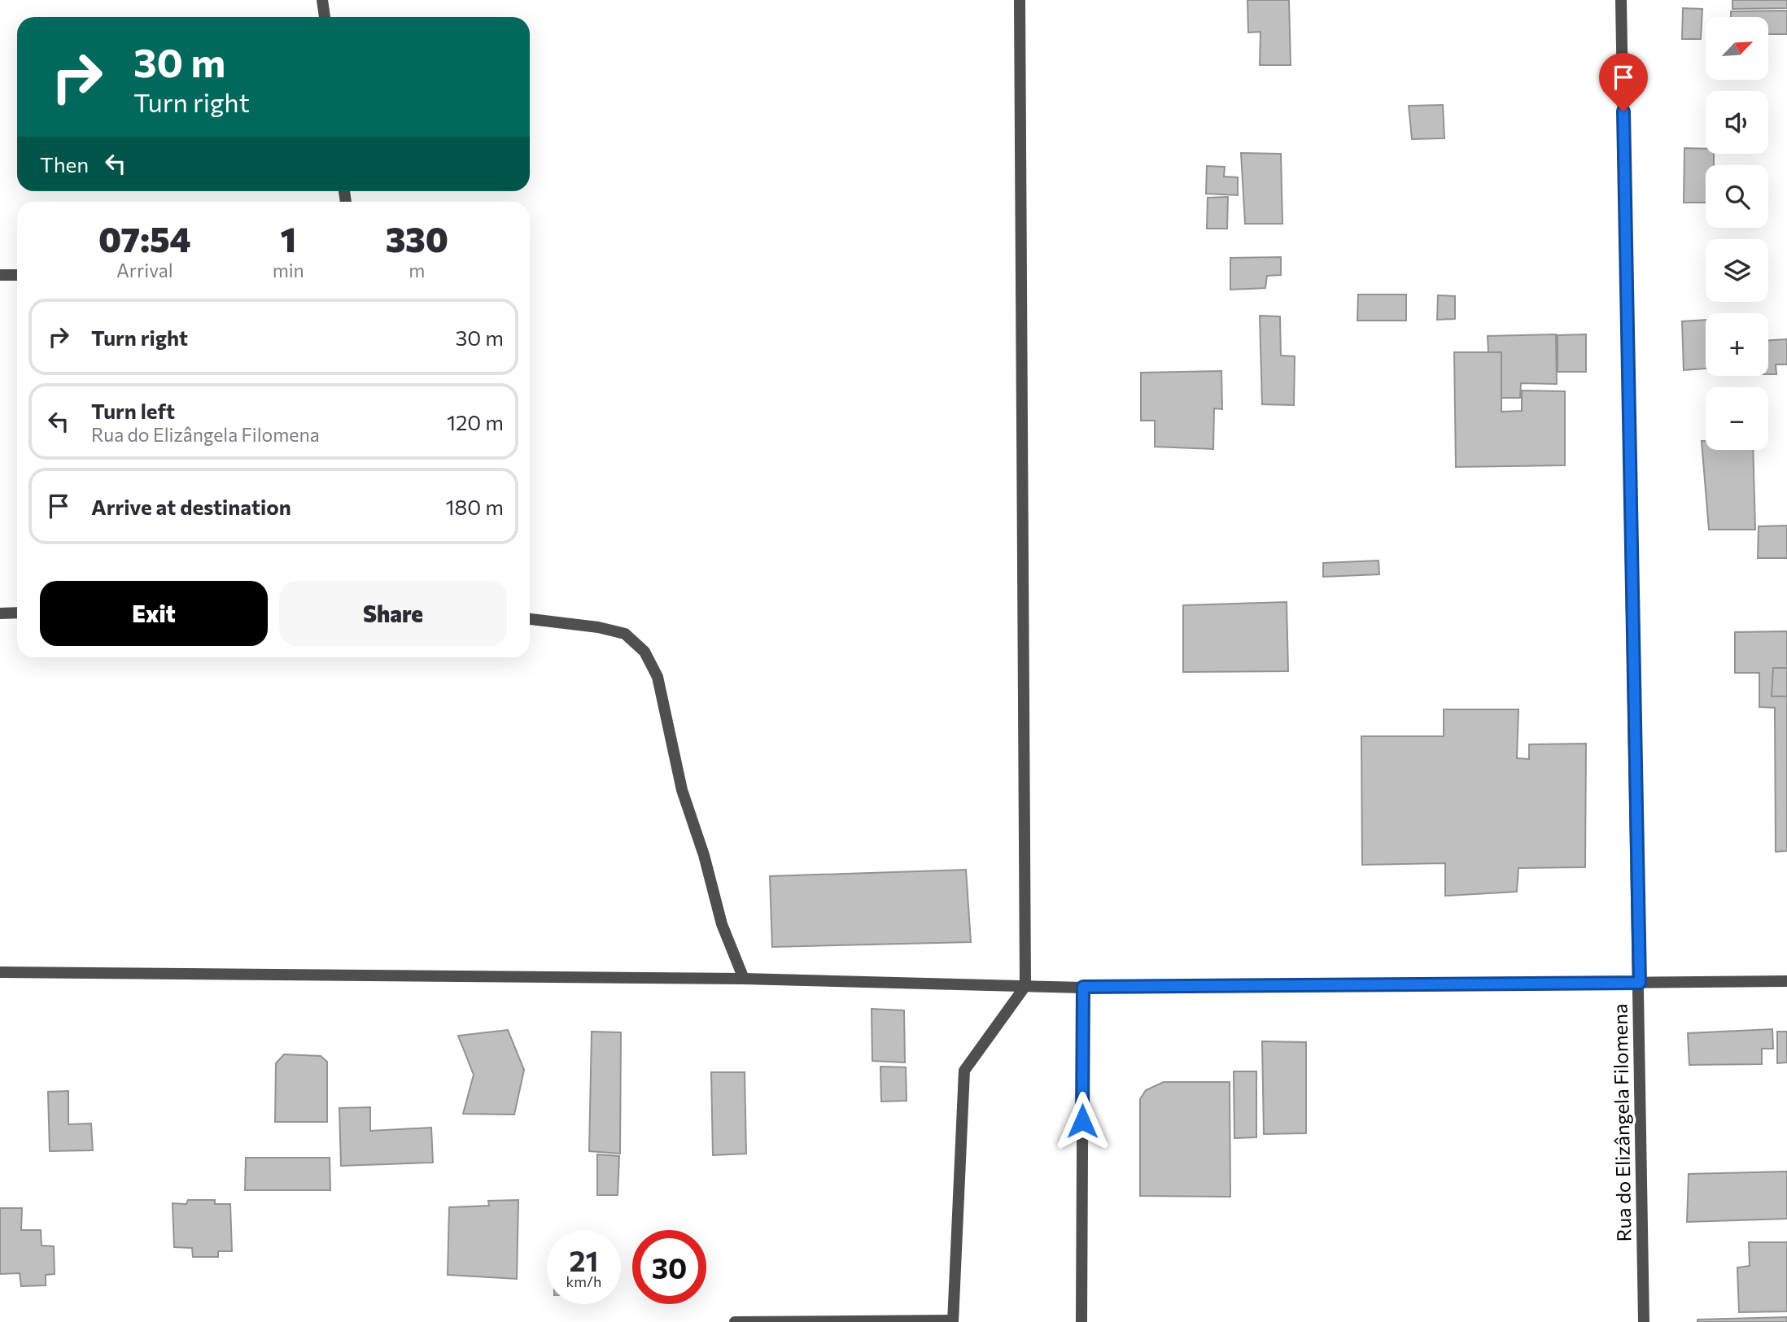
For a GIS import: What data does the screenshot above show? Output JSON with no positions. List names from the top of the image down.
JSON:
{
  "streets": {
    "street": ["Rua do Elizângela Filomena"]
  },
  "north": "top right",
  "page": {
    "map_buttons": ["+", "−"],
    "turn": ["30 m", "Turn right"],
    "then": "Then",
    "eta": [
      "07:54",
      "Arrival",
      "1",
      "min",
      "330",
      "m"
    ],
    "list": [
      {
        "name": "Turn right",
        "value": "30 m"
      },
      {
        "name": "Turn left",
        "note": "Rua do Elizângela Filomena",
        "value": "120 m"
      },
      {
        "name": "Arrive at destination",
        "value": "180 m"
      }
    ],
    "buttons": ["Exit", "Share"],
    "speed": "21 km/h",
    "limit": "30"
  }
}
